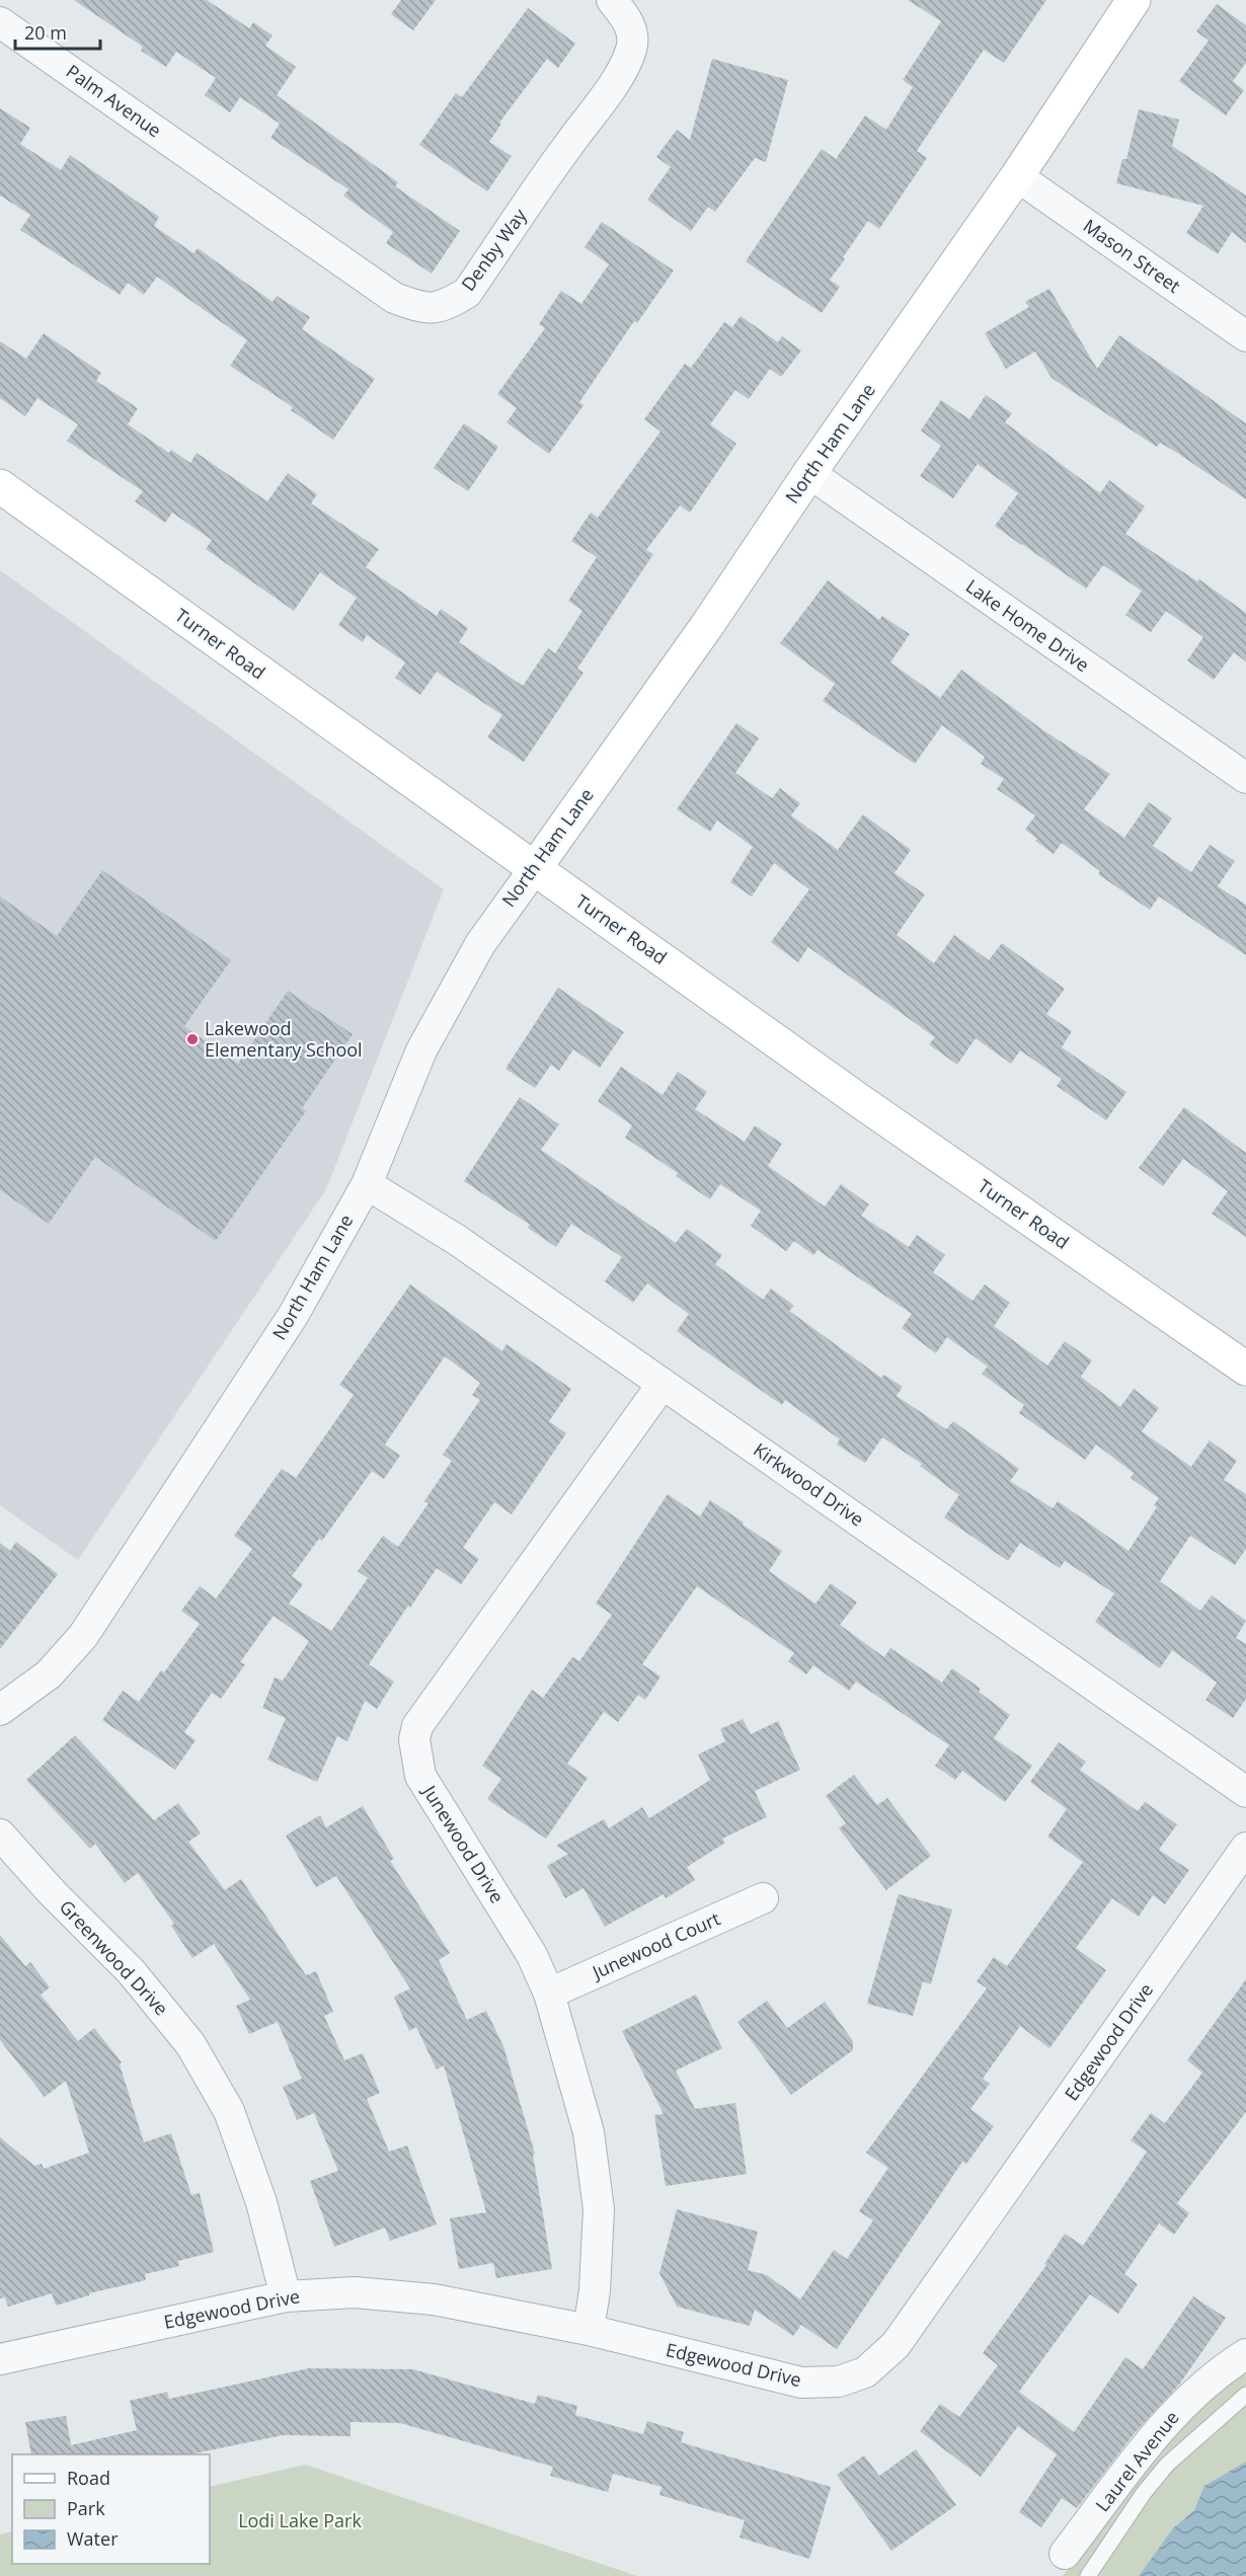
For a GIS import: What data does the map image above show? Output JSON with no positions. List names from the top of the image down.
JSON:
{
  "streets": {
    "main road": ["North Ham Lane", "Turner Road"],
    "street": [
      "Palm Avenue",
      "Denby Way",
      "Mason Street",
      "Lake Home Drive",
      "Kirkwood Drive",
      "Junewood Drive",
      "Junewood Court",
      "Greenwood Drive",
      "Edgewood Drive",
      "Laurel Avenue"
    ]
  },
  "crossings": [
    ["Palm Avenue", "Denby Way"],
    ["Mason Street", "North Ham Lane"],
    ["North Ham Lane", "Lake Home Drive"],
    ["North Ham Lane", "Turner Road"],
    ["North Ham Lane", "Kirkwood Drive"],
    ["Kirkwood Drive", "Junewood Drive"],
    ["Junewood Drive", "Junewood Court"],
    ["Junewood Drive", "Edgewood Drive"],
    ["Greenwood Drive", "Edgewood Drive"]
  ],
  "parks": ["Lodi Lake Park"],
  "places": ["Lakewood Elementary School"],
  "legend": ["Road", "Park", "Water"],
  "scale_bar": "20 m"
}
